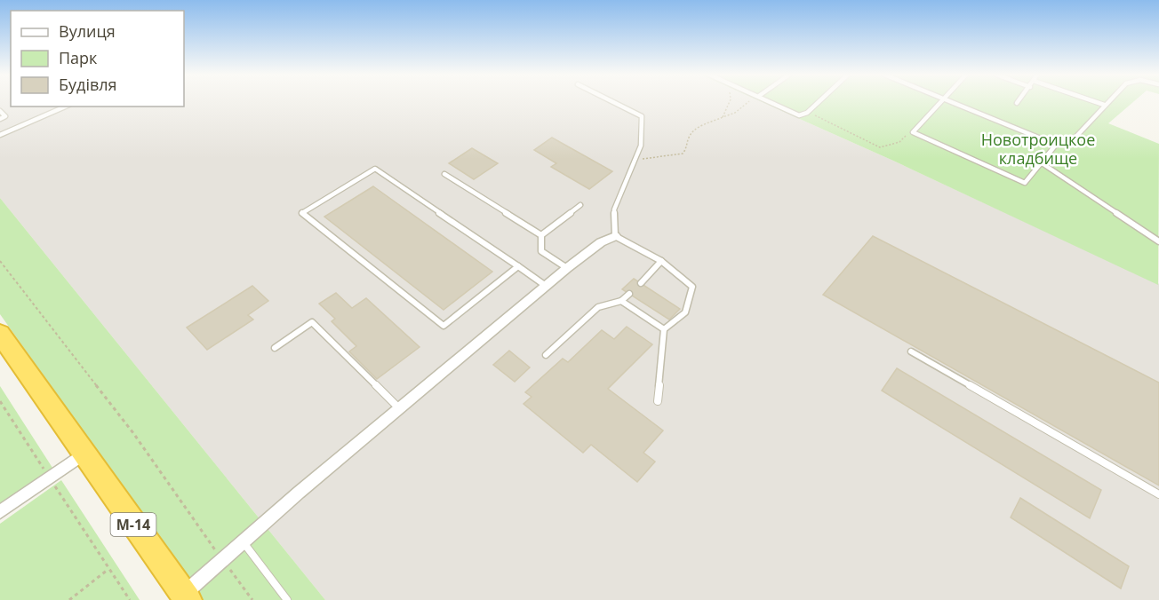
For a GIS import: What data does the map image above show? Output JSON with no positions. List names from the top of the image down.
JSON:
{
  "streets": {
    "highway": ["М-14"]
  },
  "parks": ["Новотроицкое кладбище"],
  "legend": ["Вулиця", "Парк", "Будівля"]
}
